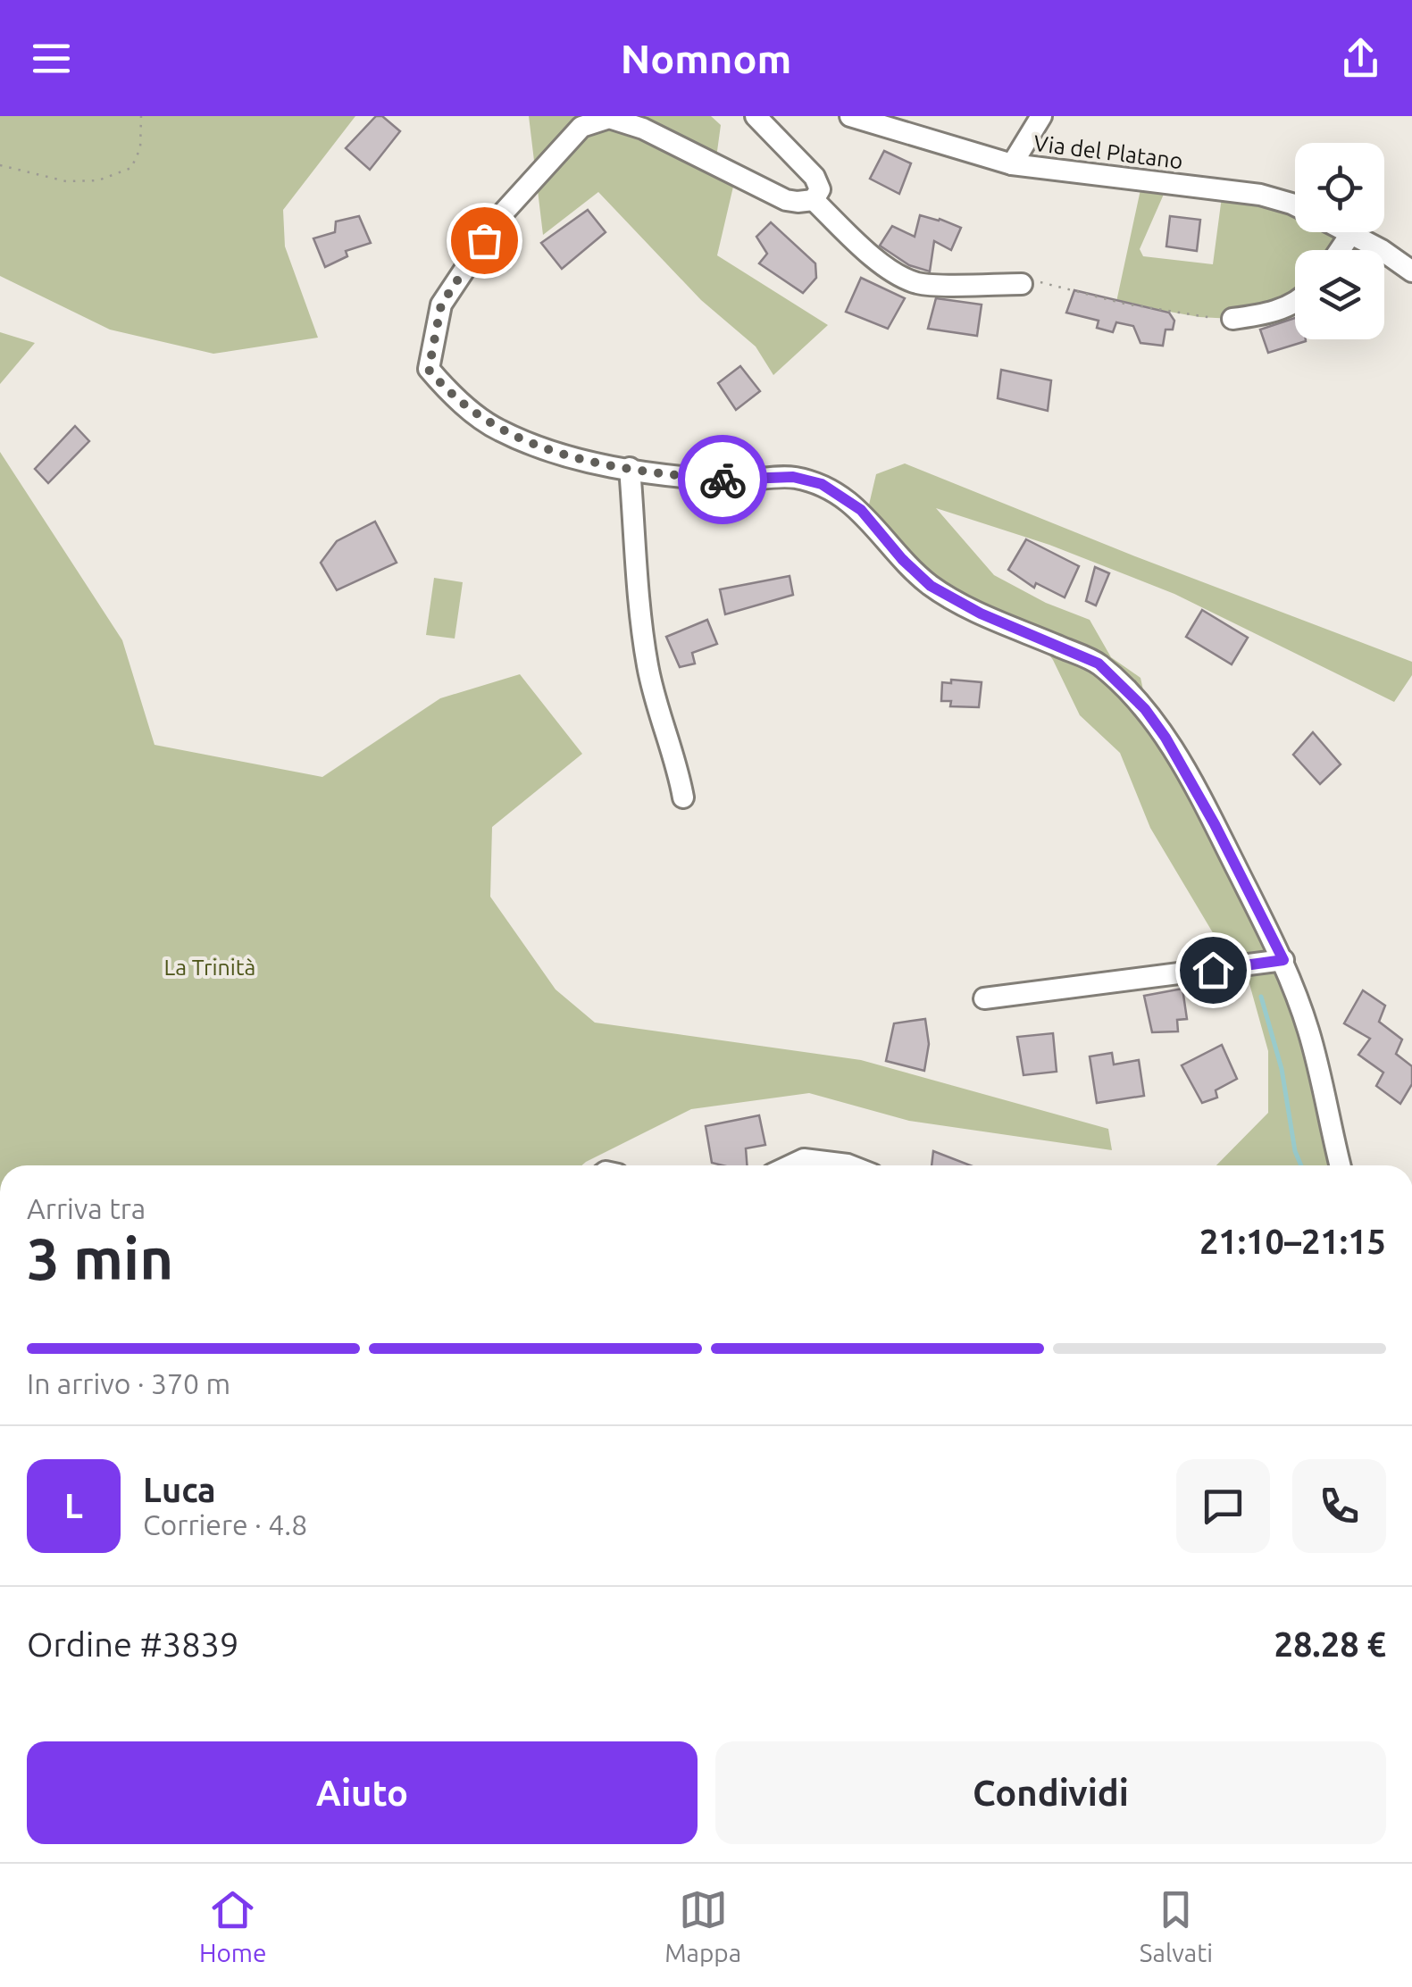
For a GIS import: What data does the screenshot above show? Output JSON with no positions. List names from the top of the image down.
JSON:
{
  "streets": {
    "street": ["Via del Platano"]
  },
  "parks": ["La Trinità"],
  "page": {
    "header": "Nomnom",
    "heading": ["3 min", "Arriva tra", "21:10–21:15"],
    "panel": [
      "Luca",
      "Corriere · 4.8",
      "Ordine #3839",
      "28.28 €"
    ],
    "bar": "In arrivo · 370 m",
    "round": "L",
    "buttons": ["Aiuto", "Condividi"],
    "tabs": ["Home", "Mappa", "Salvati"]
  }
}
